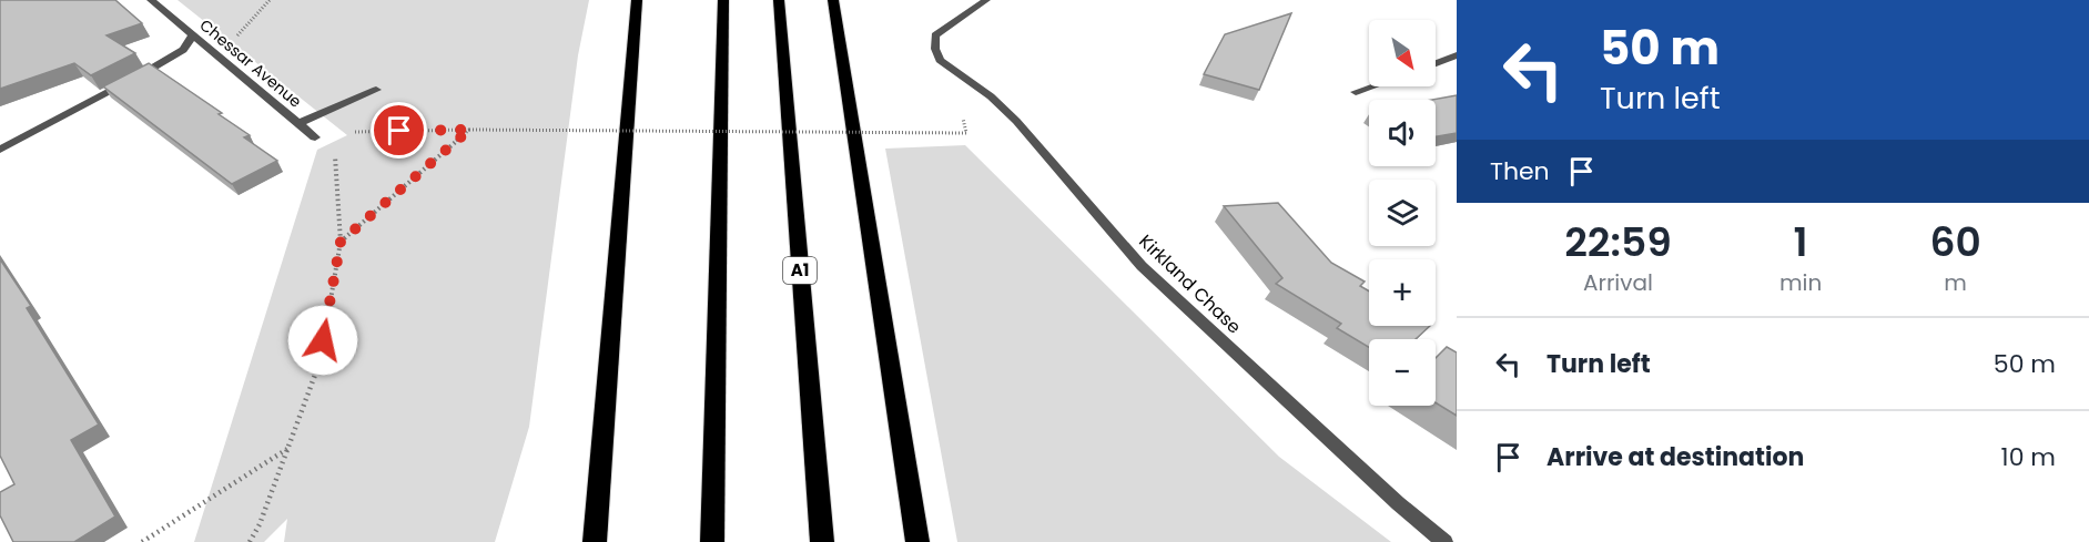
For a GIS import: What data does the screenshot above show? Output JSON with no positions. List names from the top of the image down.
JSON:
{
  "streets": {
    "highway": ["A1"],
    "street": ["Chessar Avenue", "Kirkland Chase"]
  },
  "north": "bottom right",
  "page": {
    "turn": ["50 m", "Turn left"],
    "map_buttons": ["+", "−"],
    "then": "Then",
    "eta": [
      "22:59",
      "Arrival",
      "1",
      "min",
      "60",
      "m"
    ],
    "list": [
      {
        "name": "Turn left",
        "value": "50 m"
      },
      {
        "name": "Arrive at destination",
        "value": "10 m"
      }
    ]
  }
}
